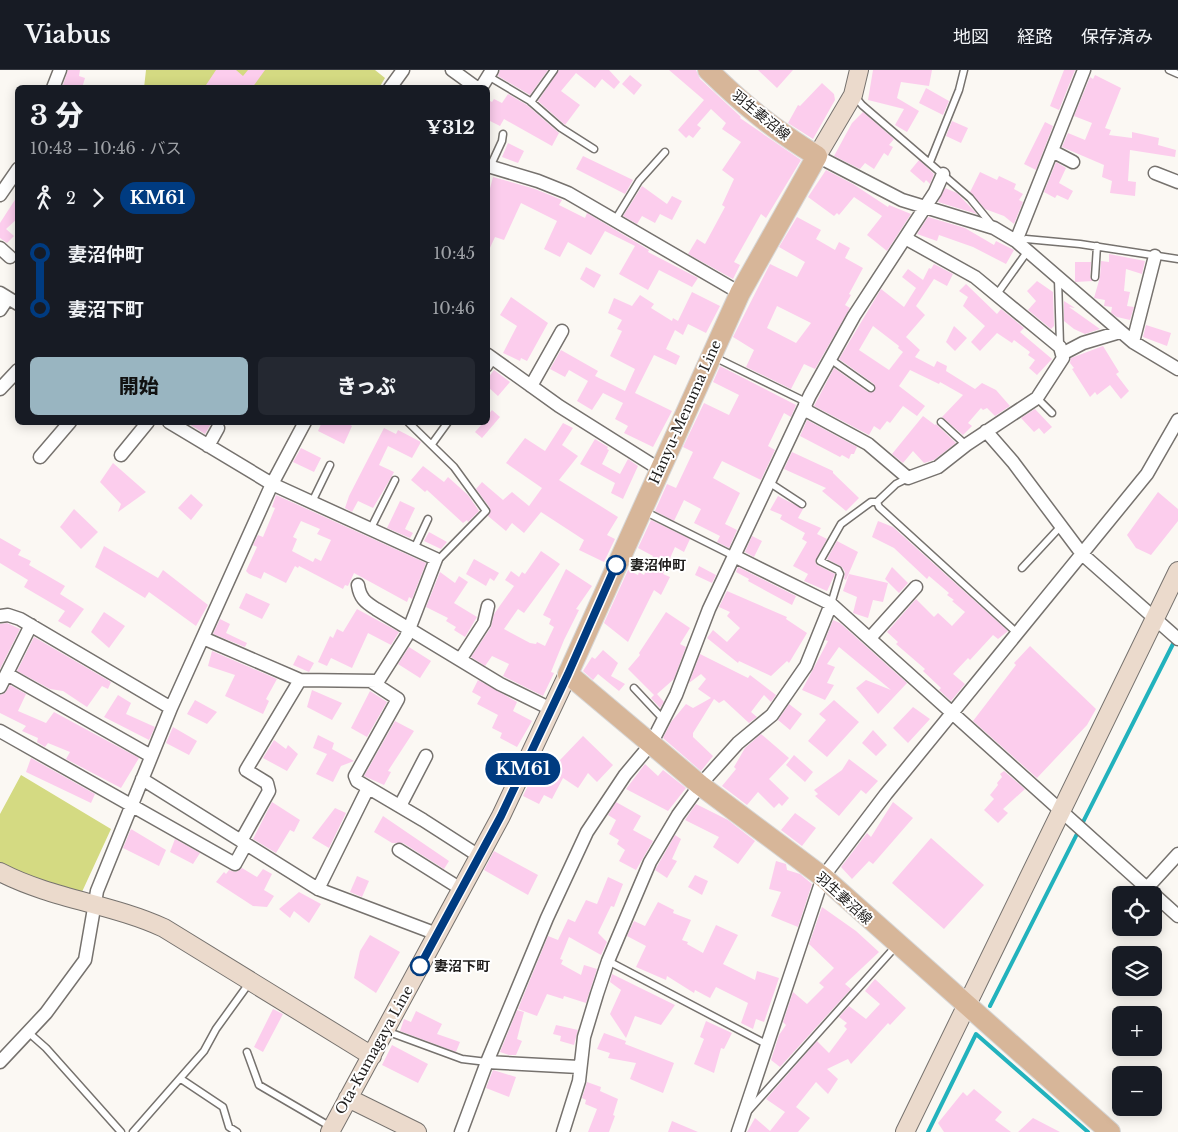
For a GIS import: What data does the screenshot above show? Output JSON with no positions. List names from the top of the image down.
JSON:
{
  "streets": {
    "main road": ["羽生妻沼線", "Hanyu-Menuma Line"],
    "street": ["Ota-Kumagaya Line"]
  },
  "crossings": [
    ["羽生妻沼線", "Hanyu-Menuma Line"],
    ["羽生妻沼線", "Ota-Kumagaya Line"],
    ["Hanyu-Menuma Line", "Ota-Kumagaya Line"]
  ],
  "places": ["妻沼仲町", "妻沼下町"],
  "lines": ["bus line KM61"],
  "page": {
    "header": "Viabus",
    "nav": ["地図", "経路", "保存済み"],
    "on_map": "KM61",
    "heading": ["3 分", "10:43 – 10:46 · バス", "¥312"],
    "legs": ["2", "KM61"],
    "list": [
      {
        "name": "妻沼仲町",
        "value": "10:45"
      },
      {
        "name": "妻沼下町",
        "value": "10:46"
      }
    ],
    "buttons": ["開始", "きっぷ"],
    "map_buttons": ["+", "−"]
  }
}
